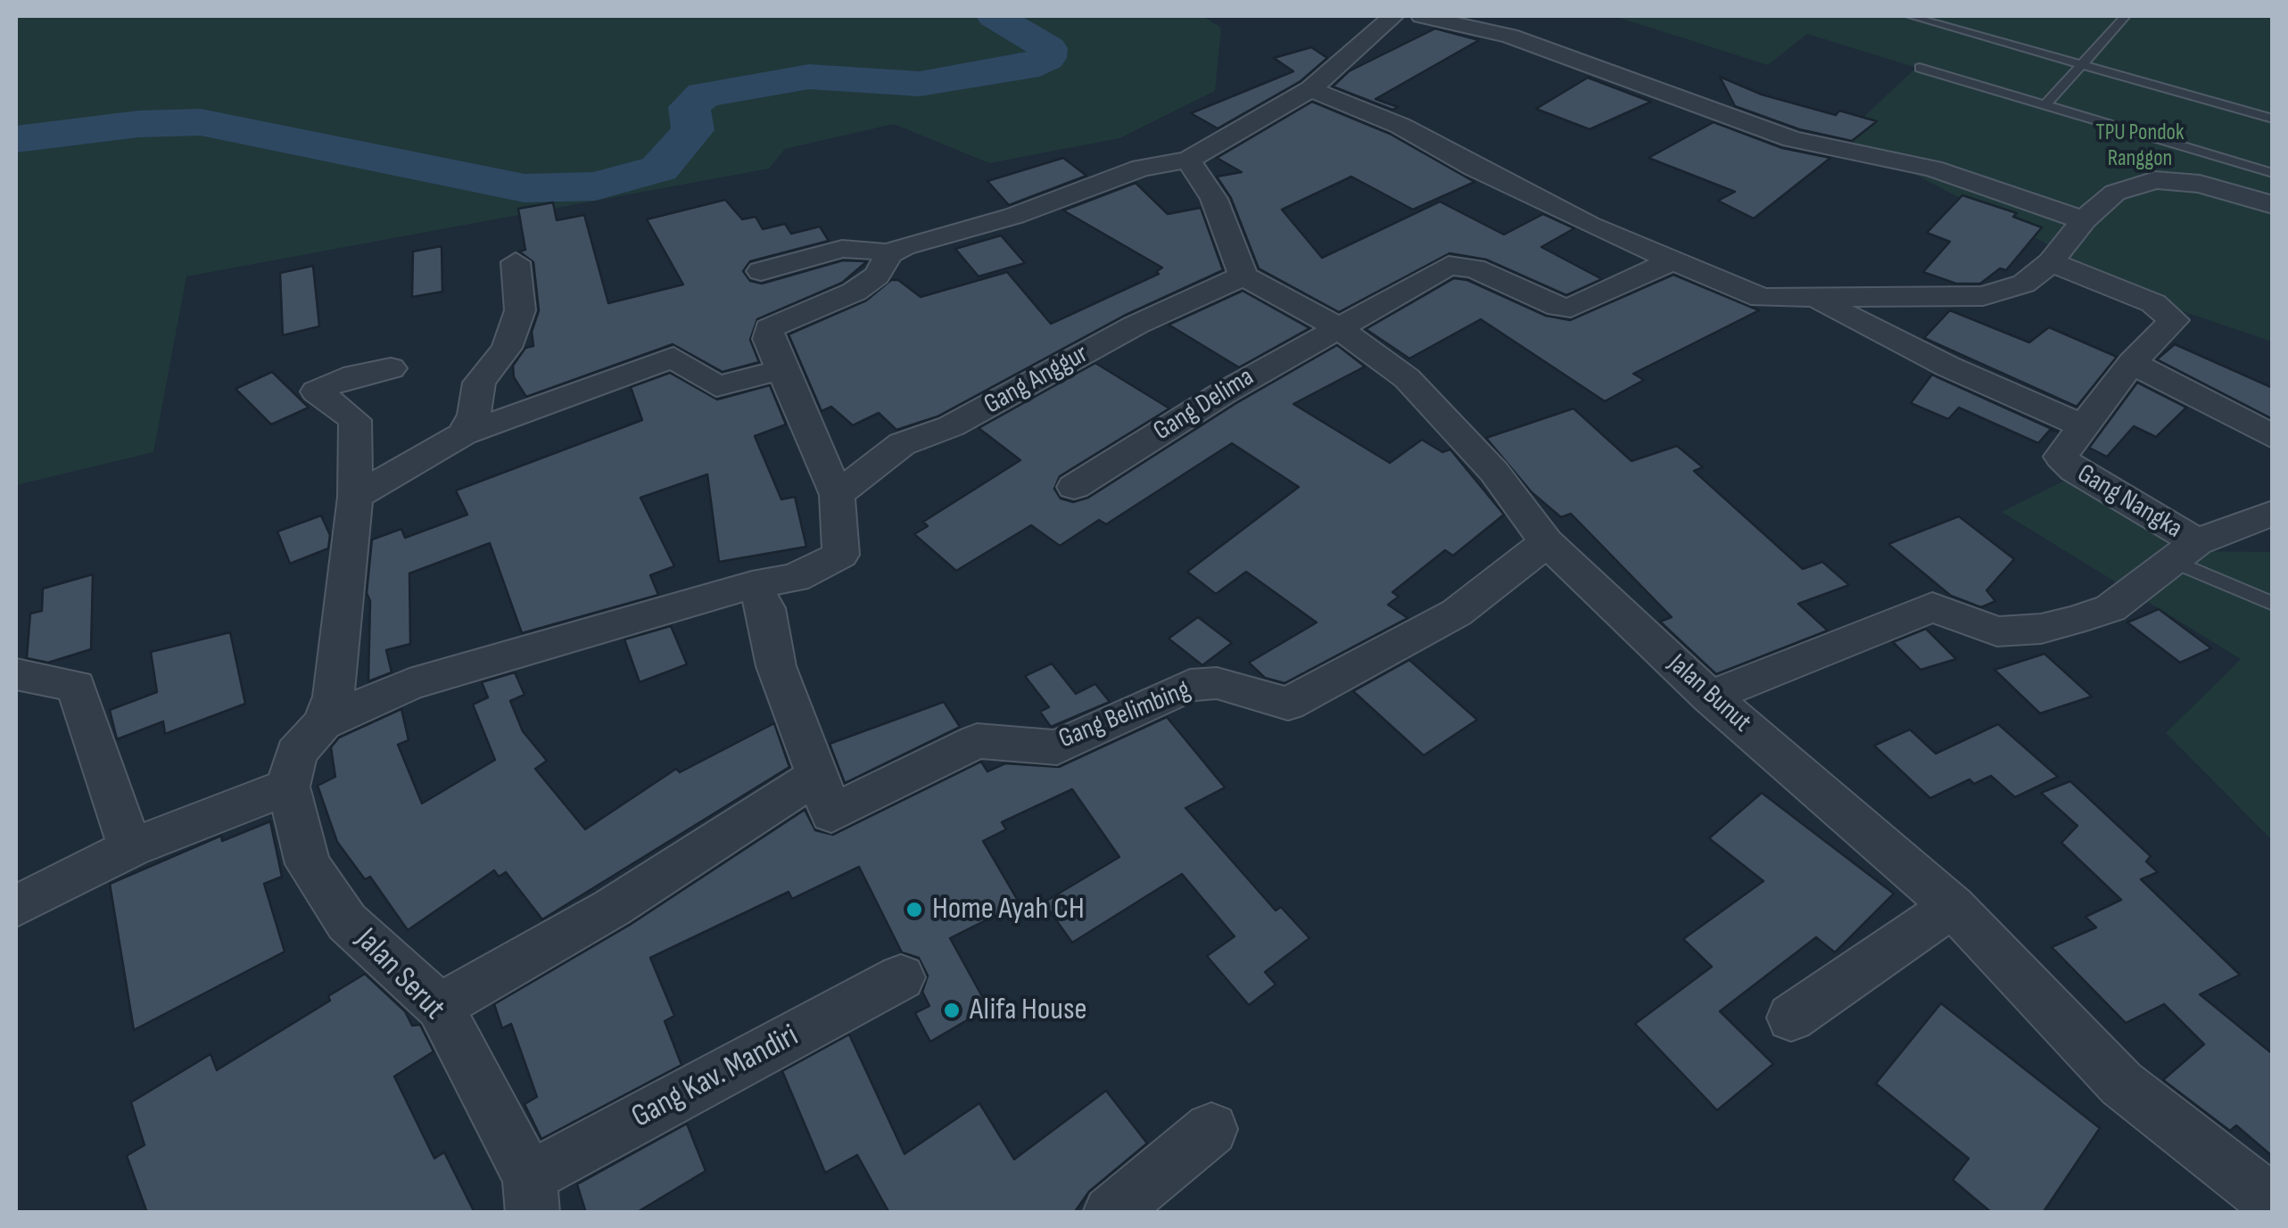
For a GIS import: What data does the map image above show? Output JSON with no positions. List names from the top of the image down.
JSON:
{
  "streets": {
    "street": [
      "Gang Anggur",
      "Gang Delima",
      "Gang Nangka",
      "Jalan Bunut",
      "Gang Belimbing",
      "Jalan Serut",
      "Gang Kav. Mandiri"
    ]
  },
  "crossings": [
    ["Gang Anggur", "Jalan Bunut"],
    ["Gang Delima", "Jalan Bunut"],
    ["Gang Nangka", "Jalan Bunut"],
    ["Jalan Bunut", "Gang Belimbing"],
    ["Jalan Serut", "Gang Kav. Mandiri"]
  ],
  "parks": ["TPU Pondok Ranggon"],
  "places": ["Home Ayah CH", "Alifa House"]
}
